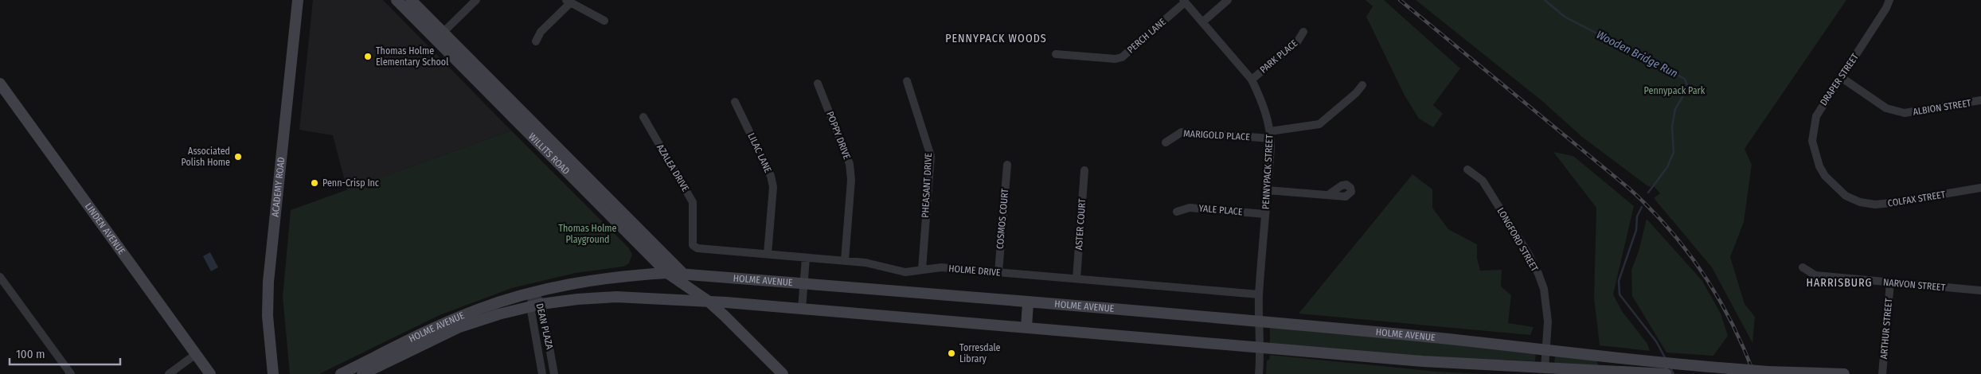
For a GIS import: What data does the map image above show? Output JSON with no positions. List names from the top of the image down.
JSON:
{
  "streets": {
    "main road": [
      "WILLITS ROAD",
      "ACADEMY ROAD",
      "LINDEN AVENUE",
      "HOLME AVENUE"
    ],
    "street": [
      "PERCH LANE",
      "PARK PLACE",
      "DRAPER STREET",
      "ALBION STREET",
      "POPPY DRIVE",
      "MARIGOLD PLACE",
      "LILAC LANE",
      "AZALEA DRIVE",
      "PENNYPACK STREET",
      "PHEASANT DRIVE",
      "COLFAX STREET",
      "YALE PLACE",
      "COSMOS COURT",
      "ASTER COURT",
      "LONGFORD STREET",
      "HOLME DRIVE",
      "NARVON STREET",
      "DEAN PLAZA",
      "ARTHUR STREET"
    ]
  },
  "crossings": [
    ["PERCH LANE", "PENNYPACK STREET"],
    ["PARK PLACE", "PENNYPACK STREET"],
    ["DRAPER STREET", "ALBION STREET"],
    ["DRAPER STREET", "COLFAX STREET"],
    ["POPPY DRIVE", "HOLME DRIVE"],
    ["MARIGOLD PLACE", "PENNYPACK STREET"],
    ["LILAC LANE", "HOLME DRIVE"],
    ["WILLITS ROAD", "HOLME AVENUE"],
    ["AZALEA DRIVE", "HOLME DRIVE"],
    ["PENNYPACK STREET", "YALE PLACE"],
    ["PENNYPACK STREET", "HOLME DRIVE"],
    ["PENNYPACK STREET", "HOLME AVENUE"],
    ["PHEASANT DRIVE", "HOLME DRIVE"],
    ["COSMOS COURT", "HOLME DRIVE"],
    ["ASTER COURT", "HOLME DRIVE"],
    ["LONGFORD STREET", "HOLME AVENUE"],
    ["HOLME AVENUE", "DEAN PLAZA"],
    ["NARVON STREET", "ARTHUR STREET"]
  ],
  "districts": ["PENNYPACK WOODS", "HARRISBURG"],
  "water": ["Wooden Bridge Run"],
  "parks": ["Pennypack Park", "Thomas Holme Playground"],
  "places": [
    "Thomas Holme Elementary School",
    "Associated Polish Home",
    "Penn-Crisp Inc",
    "Torresdale Library"
  ],
  "scale_bar": "100 m"
}
